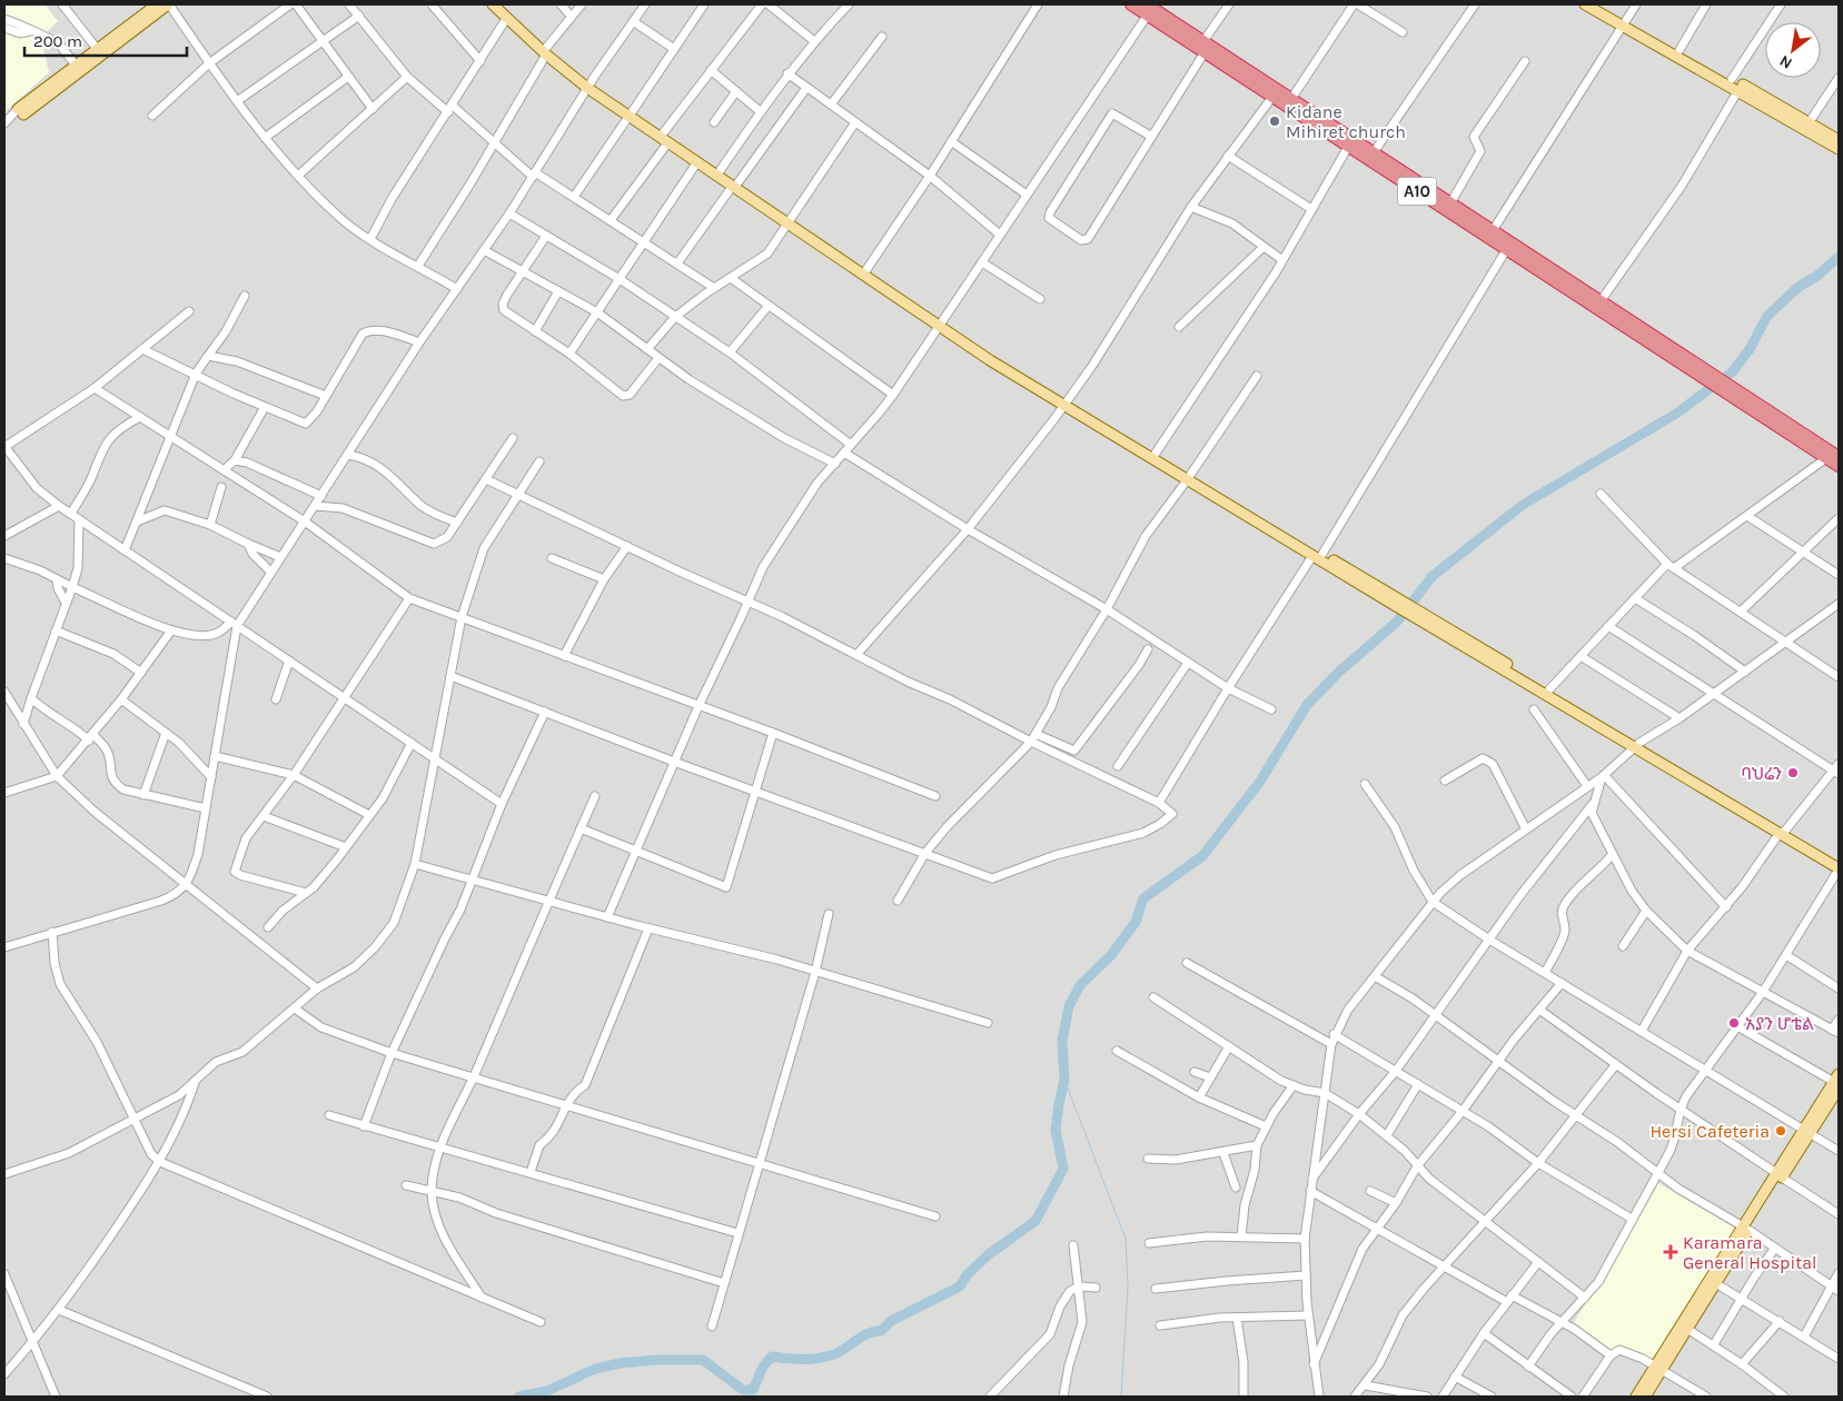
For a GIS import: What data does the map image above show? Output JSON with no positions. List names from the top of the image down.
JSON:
{
  "streets": {
    "highway": ["A10"]
  },
  "places": {
    "other": [
      "Kidane Mihiret church",
      "ባህሬን",
      "አያን ሆቴል",
      "Hersi Cafeteria"
    ],
    "health": ["Karamara General Hospital"]
  },
  "scale_bar": "200 m",
  "north": "bottom left"
}
